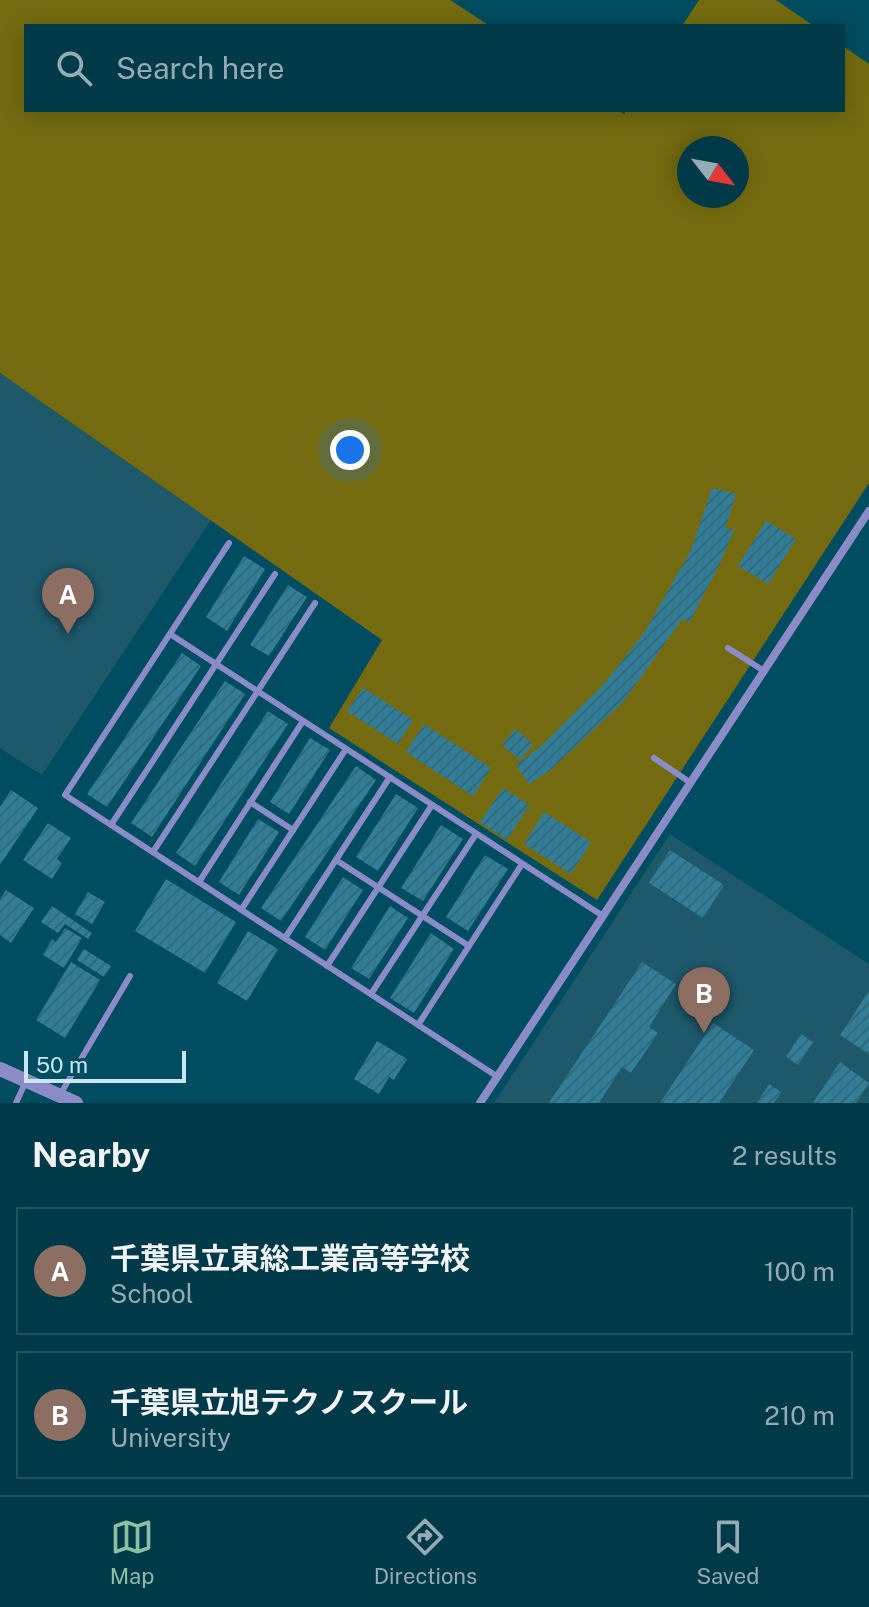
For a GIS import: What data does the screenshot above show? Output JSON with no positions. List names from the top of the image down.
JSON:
{
  "scale_bar": "50 m",
  "north": "bottom right",
  "page": {
    "search": "Search here",
    "pins": ["A", "B"],
    "scale": "50 m",
    "heading": ["Nearby", "2 results"],
    "list": [
      {
        "mark": "A",
        "name": "千葉県立東総工業高等学校",
        "note": "School",
        "value": "100 m"
      },
      {
        "mark": "B",
        "name": "千葉県立旭テクノスクール",
        "note": "University",
        "value": "210 m"
      }
    ],
    "nav": ["Map", "Directions", "Saved"]
  }
}
